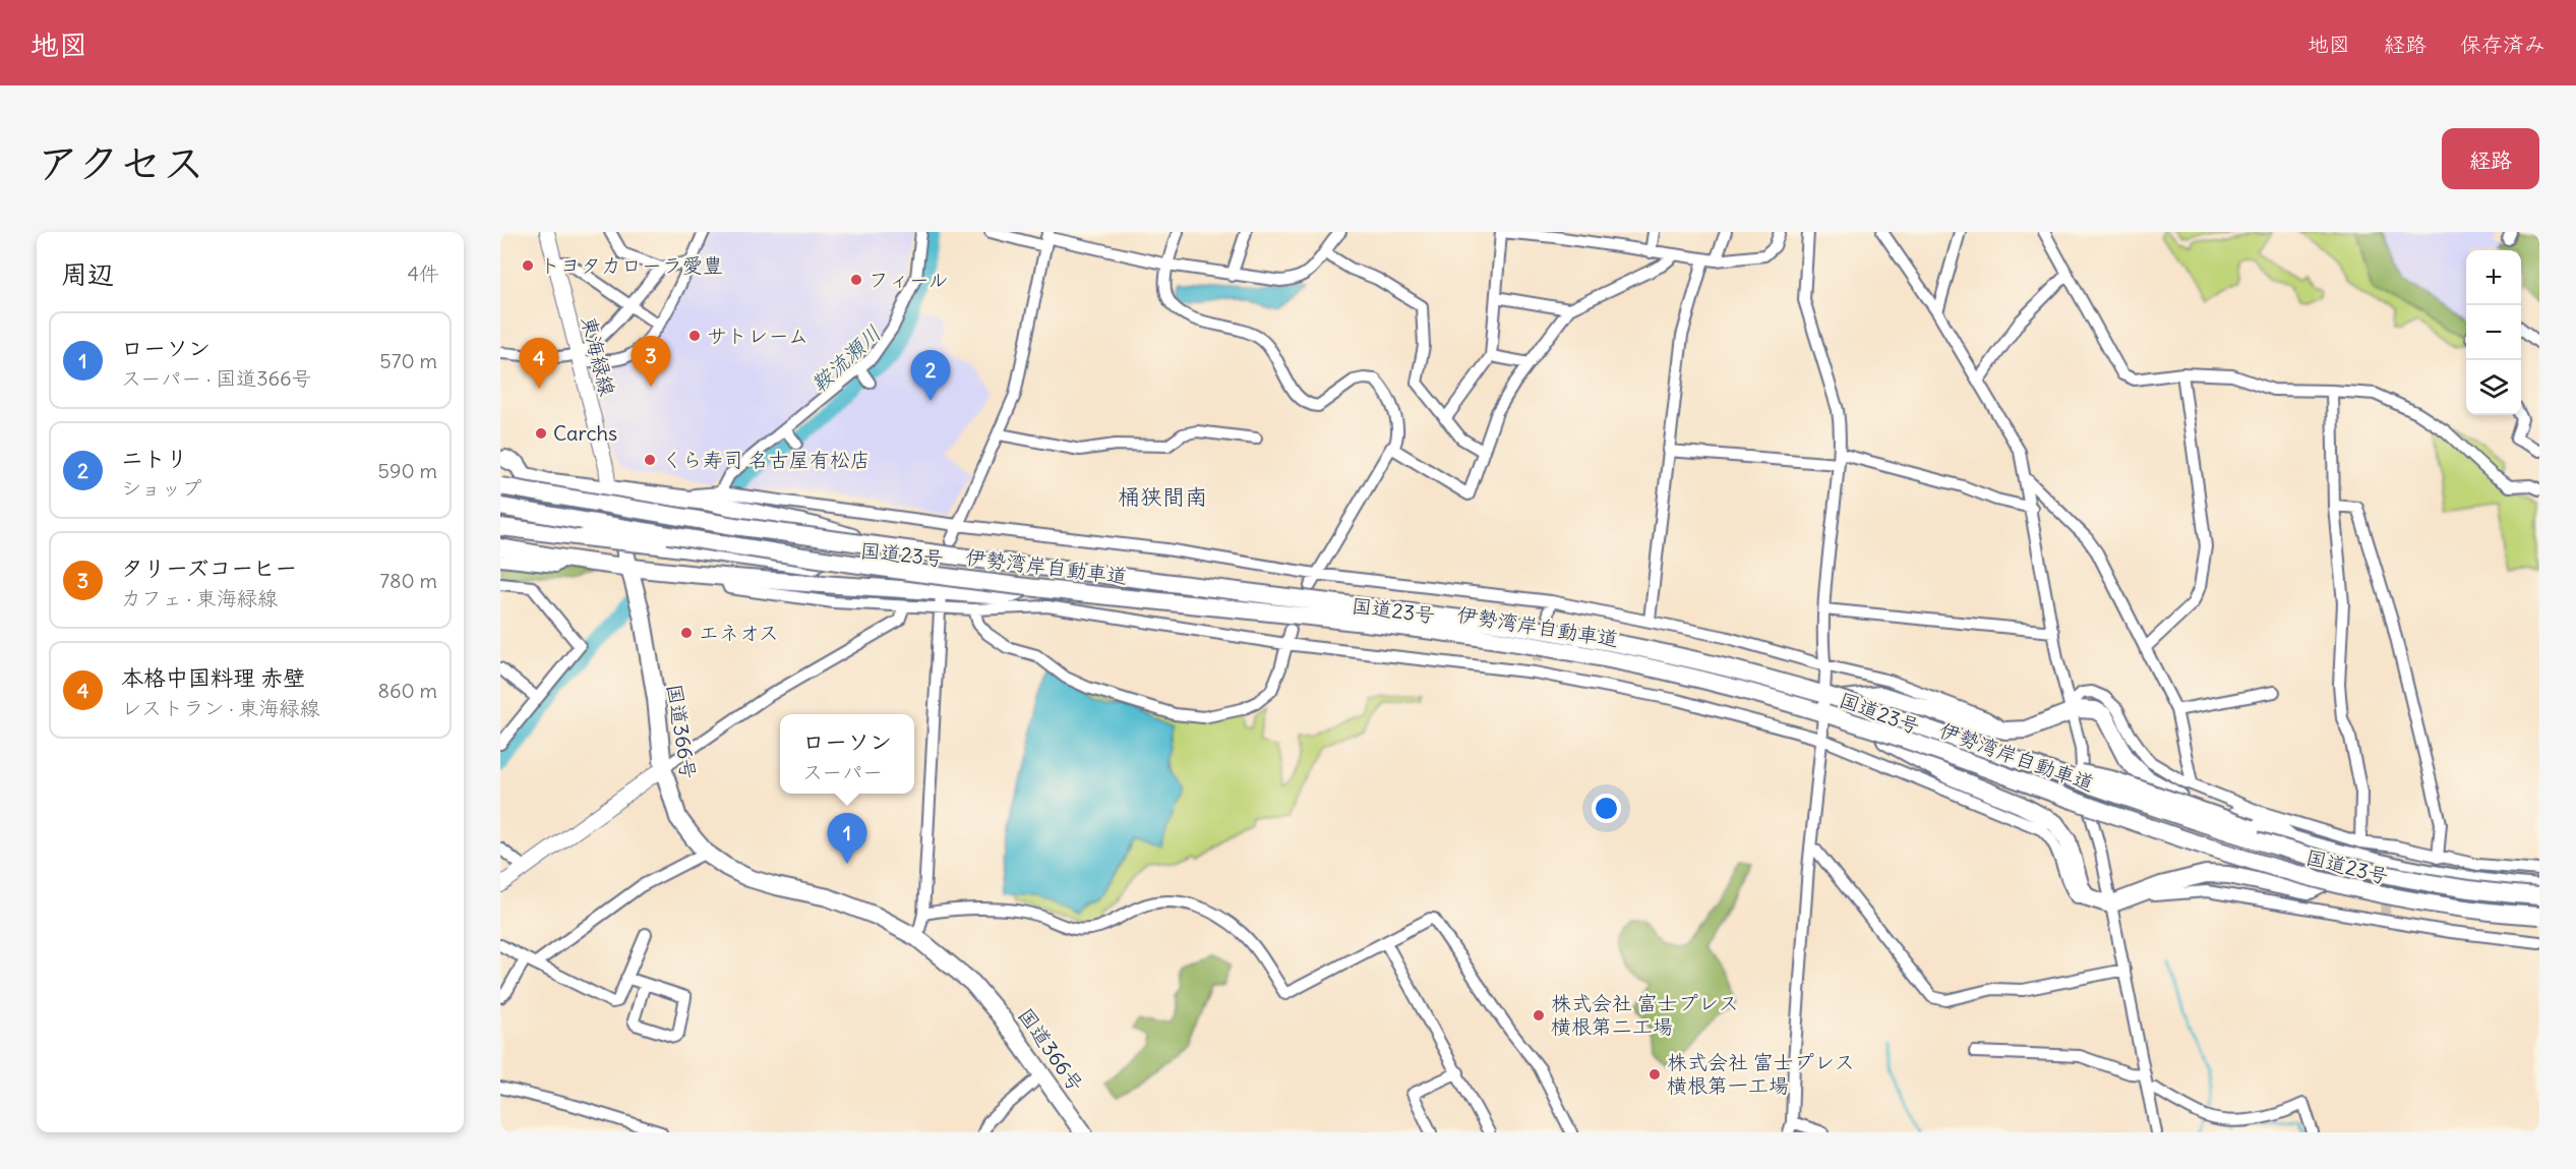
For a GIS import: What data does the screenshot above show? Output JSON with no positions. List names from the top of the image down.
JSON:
{
  "streets": {
    "highway": ["国道23号", "伊勢湾岸自動車道", "国道366号"],
    "main road": ["東海緑線"]
  },
  "crossings": [
    ["東海緑線", "国道366号"],
    ["国道23号", "伊勢湾岸自動車道"]
  ],
  "districts": ["桶狭間南"],
  "water": ["鞍流瀬川"],
  "places": [
    "トヨタカローラ愛豊",
    "フィール",
    "サトレーム",
    "Carchs",
    "くら寿司 名古屋有松店",
    "エネオス",
    "株式会社 富士プレス 横根第二工場",
    "株式会社 富士プレス 横根第一工場"
  ],
  "page": {
    "header": "地図",
    "nav": ["地図", "経路", "保存済み"],
    "title": "アクセス",
    "buttons": "経路",
    "heading": ["周辺", "4件"],
    "map_buttons": ["+", "−"],
    "list": [
      {
        "mark": "1",
        "name": "ローソン",
        "note": "スーパー · 国道366号",
        "value": "570 m"
      },
      {
        "mark": "2",
        "name": "ニトリ",
        "note": "ショップ",
        "value": "590 m"
      },
      {
        "mark": "3",
        "name": "タリーズコーヒー",
        "note": "カフェ · 東海緑線",
        "value": "780 m"
      },
      {
        "mark": "4",
        "name": "本格中国料理 赤壁",
        "note": "レストラン · 東海緑線",
        "value": "860 m"
      }
    ],
    "pins": [
      "3",
      "4",
      "2",
      "1"
    ],
    "popup": ["ローソン", "スーパー"]
  }
}
